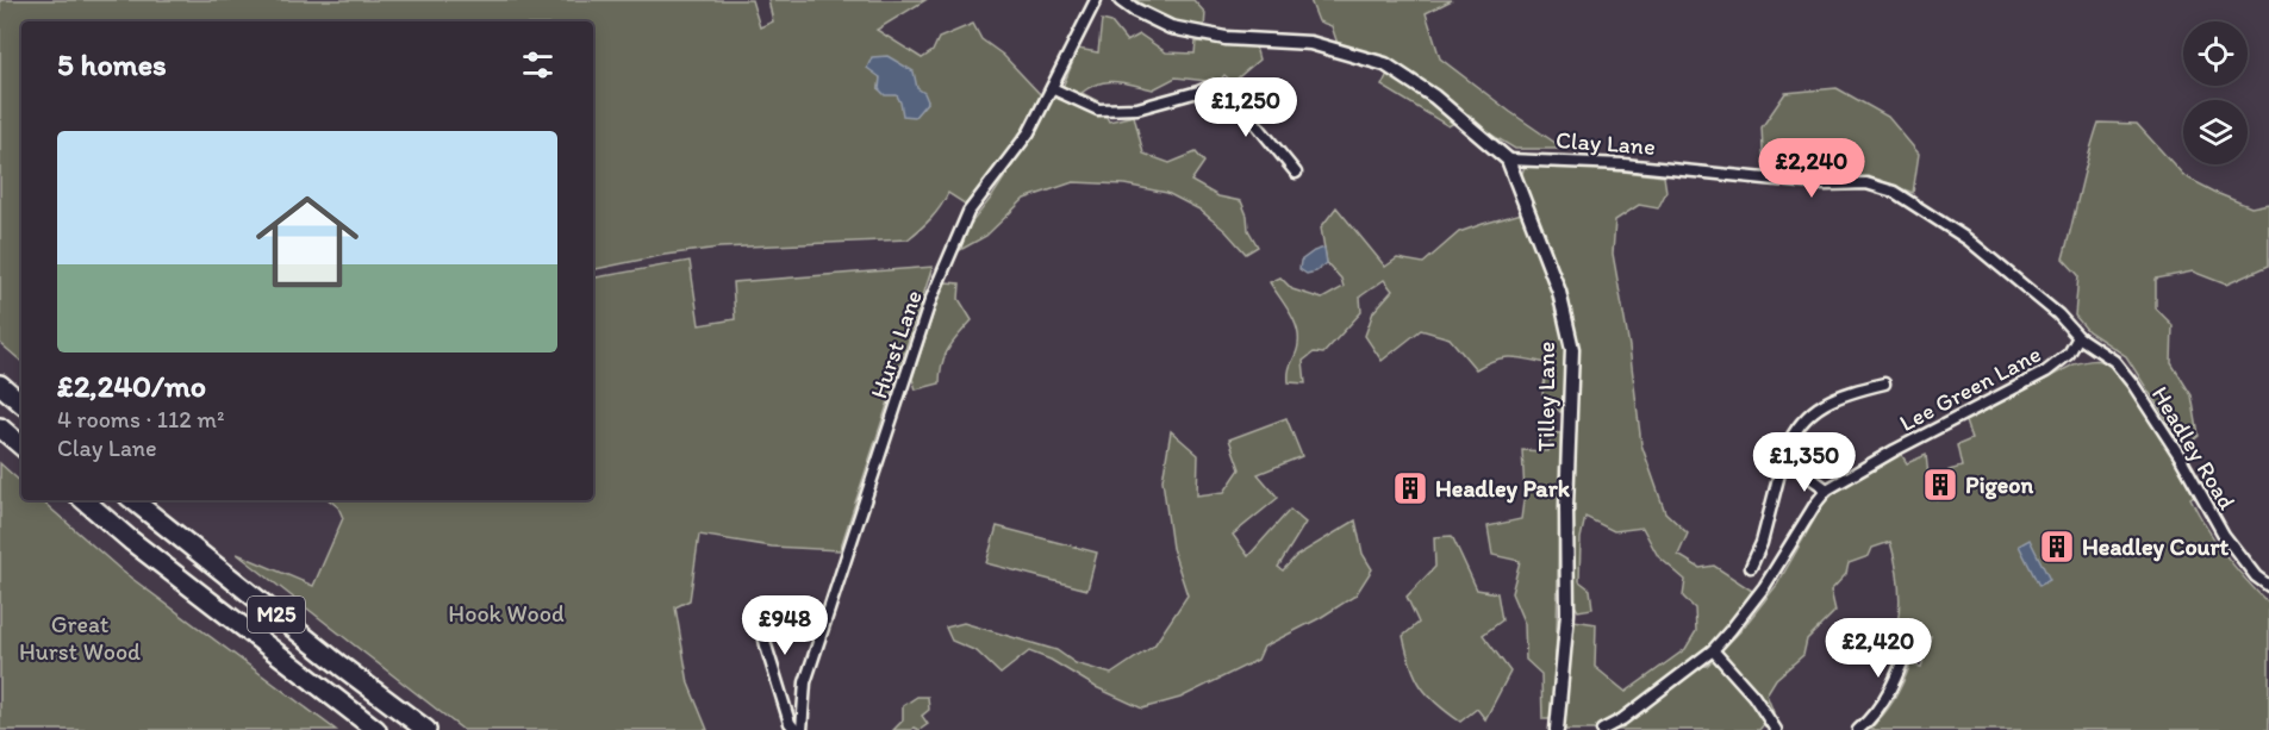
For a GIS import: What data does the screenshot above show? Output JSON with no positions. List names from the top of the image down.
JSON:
{
  "streets": {
    "highway": ["M25"],
    "street": [
      "Clay Lane",
      "Hurst Lane",
      "Lee Green Lane",
      "Tilley Lane",
      "Headley Road"
    ]
  },
  "crossings": [
    ["Clay Lane", "Lee Green Lane"],
    ["Clay Lane", "Tilley Lane"],
    ["Clay Lane", "Headley Road"],
    ["Lee Green Lane", "Headley Road"]
  ],
  "parks": ["Hook Wood", "Great Hurst Wood"],
  "places": {
    "building": ["Pigeon", "Headley Park", "Headley Court"]
  },
  "page": {
    "heading": "5 homes",
    "price": [
      "£1,250",
      "£2,240",
      "£1,350",
      "£948",
      "£2,420"
    ],
    "list": [
      {
        "name": "£2,240/mo",
        "note": "4 rooms · 112 m² · Clay Lane"
      }
    ]
  }
}
